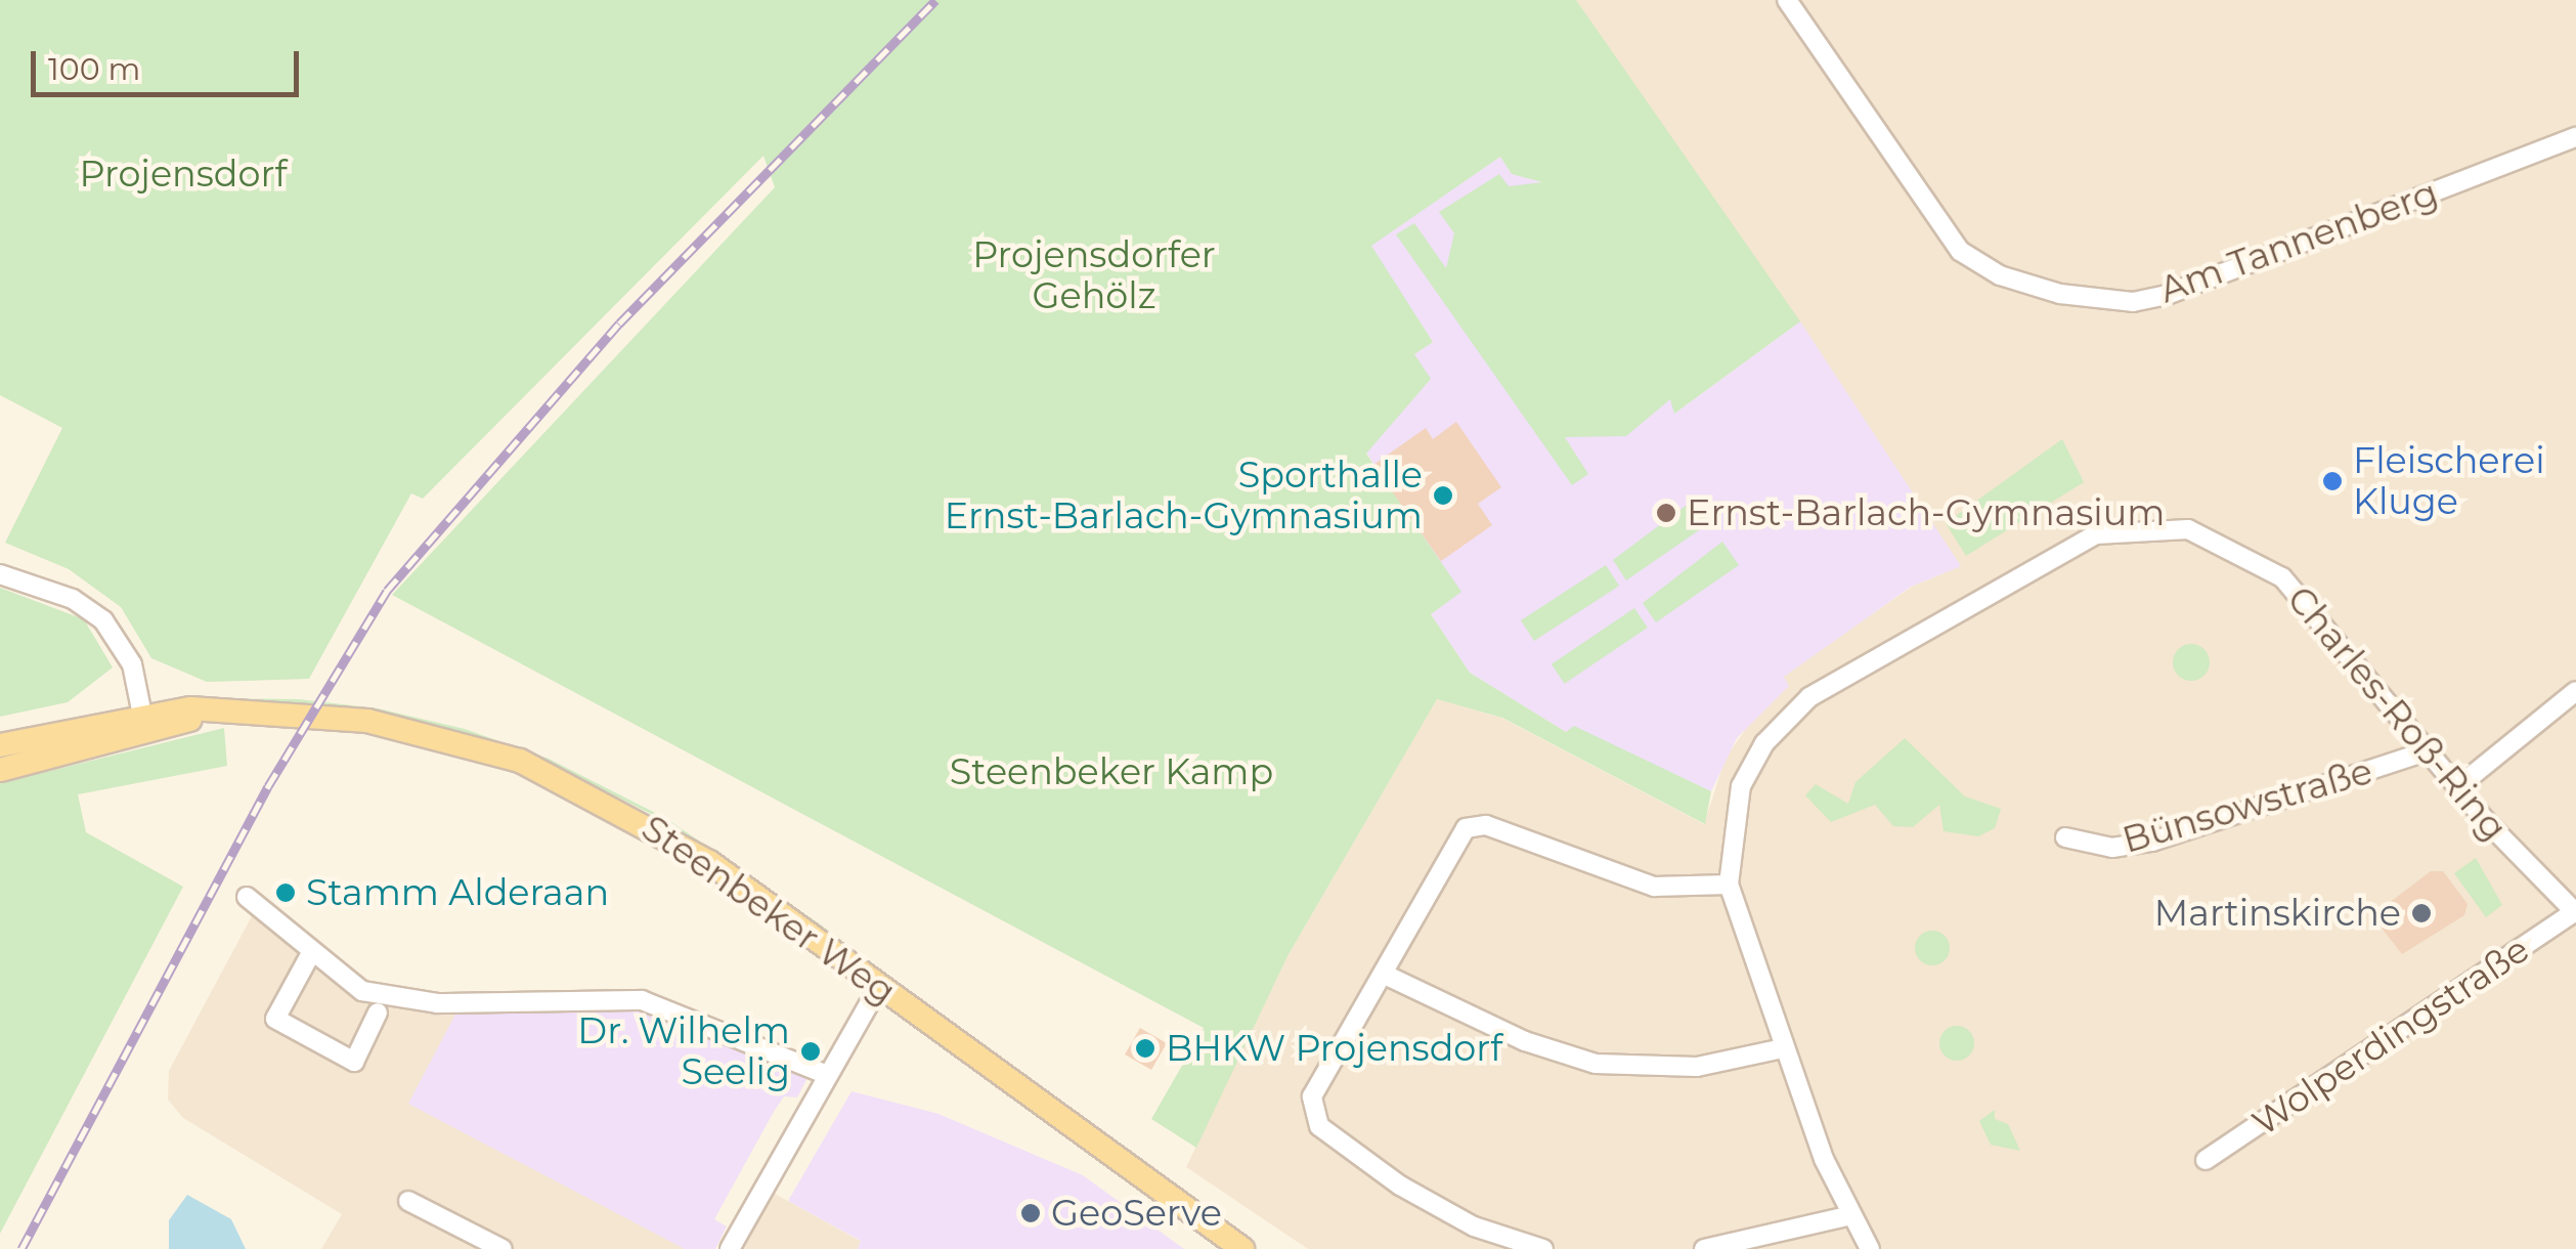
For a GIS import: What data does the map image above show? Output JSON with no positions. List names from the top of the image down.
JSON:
{
  "streets": {
    "main road": ["Steenbeker Weg"],
    "street": [
      "Am Tannenberg",
      "Charles-Roß-Ring",
      "Bünsowstraße",
      "Wolperdingstraße"
    ]
  },
  "crossings": [
    ["Charles-Roß-Ring", "Bünsowstraße"],
    ["Charles-Roß-Ring", "Wolperdingstraße"]
  ],
  "parks": ["Projensdorf", "Projensdorfer Gehölz", "Steenbeker Kamp"],
  "places": [
    "Fleischerei Kluge",
    "Sporthalle Ernst-Barlach-Gymnasium",
    "Ernst-Barlach-Gymnasium",
    "Stamm Alderaan",
    "Martinskirche",
    "BHKW Projensdorf",
    "Dr. Wilhelm Seelig",
    "GeoServe"
  ],
  "scale_bar": "100 m"
}
